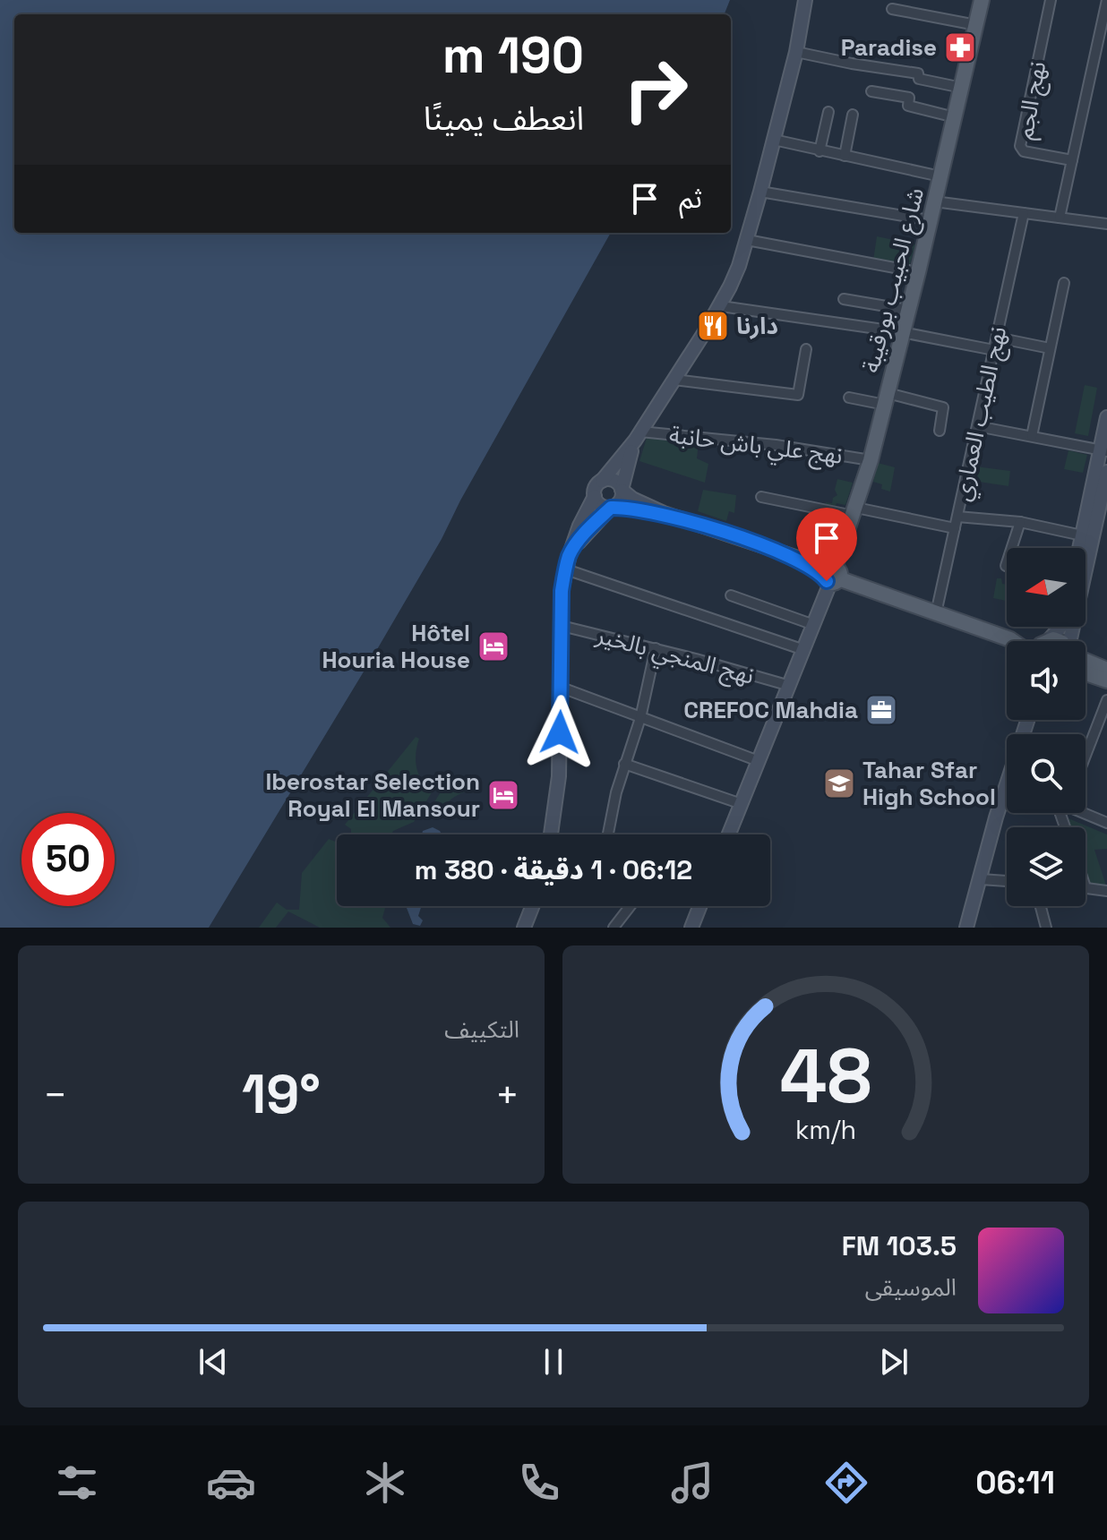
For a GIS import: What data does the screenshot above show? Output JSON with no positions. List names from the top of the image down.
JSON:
{
  "streets": {
    "main road": ["شارع الحبيب بورقيبة"],
    "street": [
      "نهج الجم",
      "نهج الطيب العماري",
      "نهج علي باش حانبة",
      "نهج المنجي بالخير"
    ]
  },
  "crossings": [
    ["شارع الحبيب بورقيبة", "نهج علي باش حانبة"],
    ["شارع الحبيب بورقيبة", "نهج المنجي بالخير"]
  ],
  "places": {
    "pharmacy": ["Paradise"],
    "restaurant": ["دارنا"],
    "hotel": ["Hôtel Houria House", "Iberostar Selection Royal El Mansour"],
    "office": ["CREFOC Mahdia"],
    "school or university": ["Tahar Sfar High School"]
  },
  "north": "left",
  "page": {
    "turn": ["190 m", "انعطف يمينًا"],
    "then": "ثم",
    "limit": "50",
    "trip": "06:12 · 1 دقيقة · 380 m",
    "tile": "التكييف",
    "heat": ["−", "19°", "+"],
    "song": ["103.5 FM", "الموسيقى"],
    "tabs": "06:11",
    "gauge": ["48", "km/h"]
  }
}
